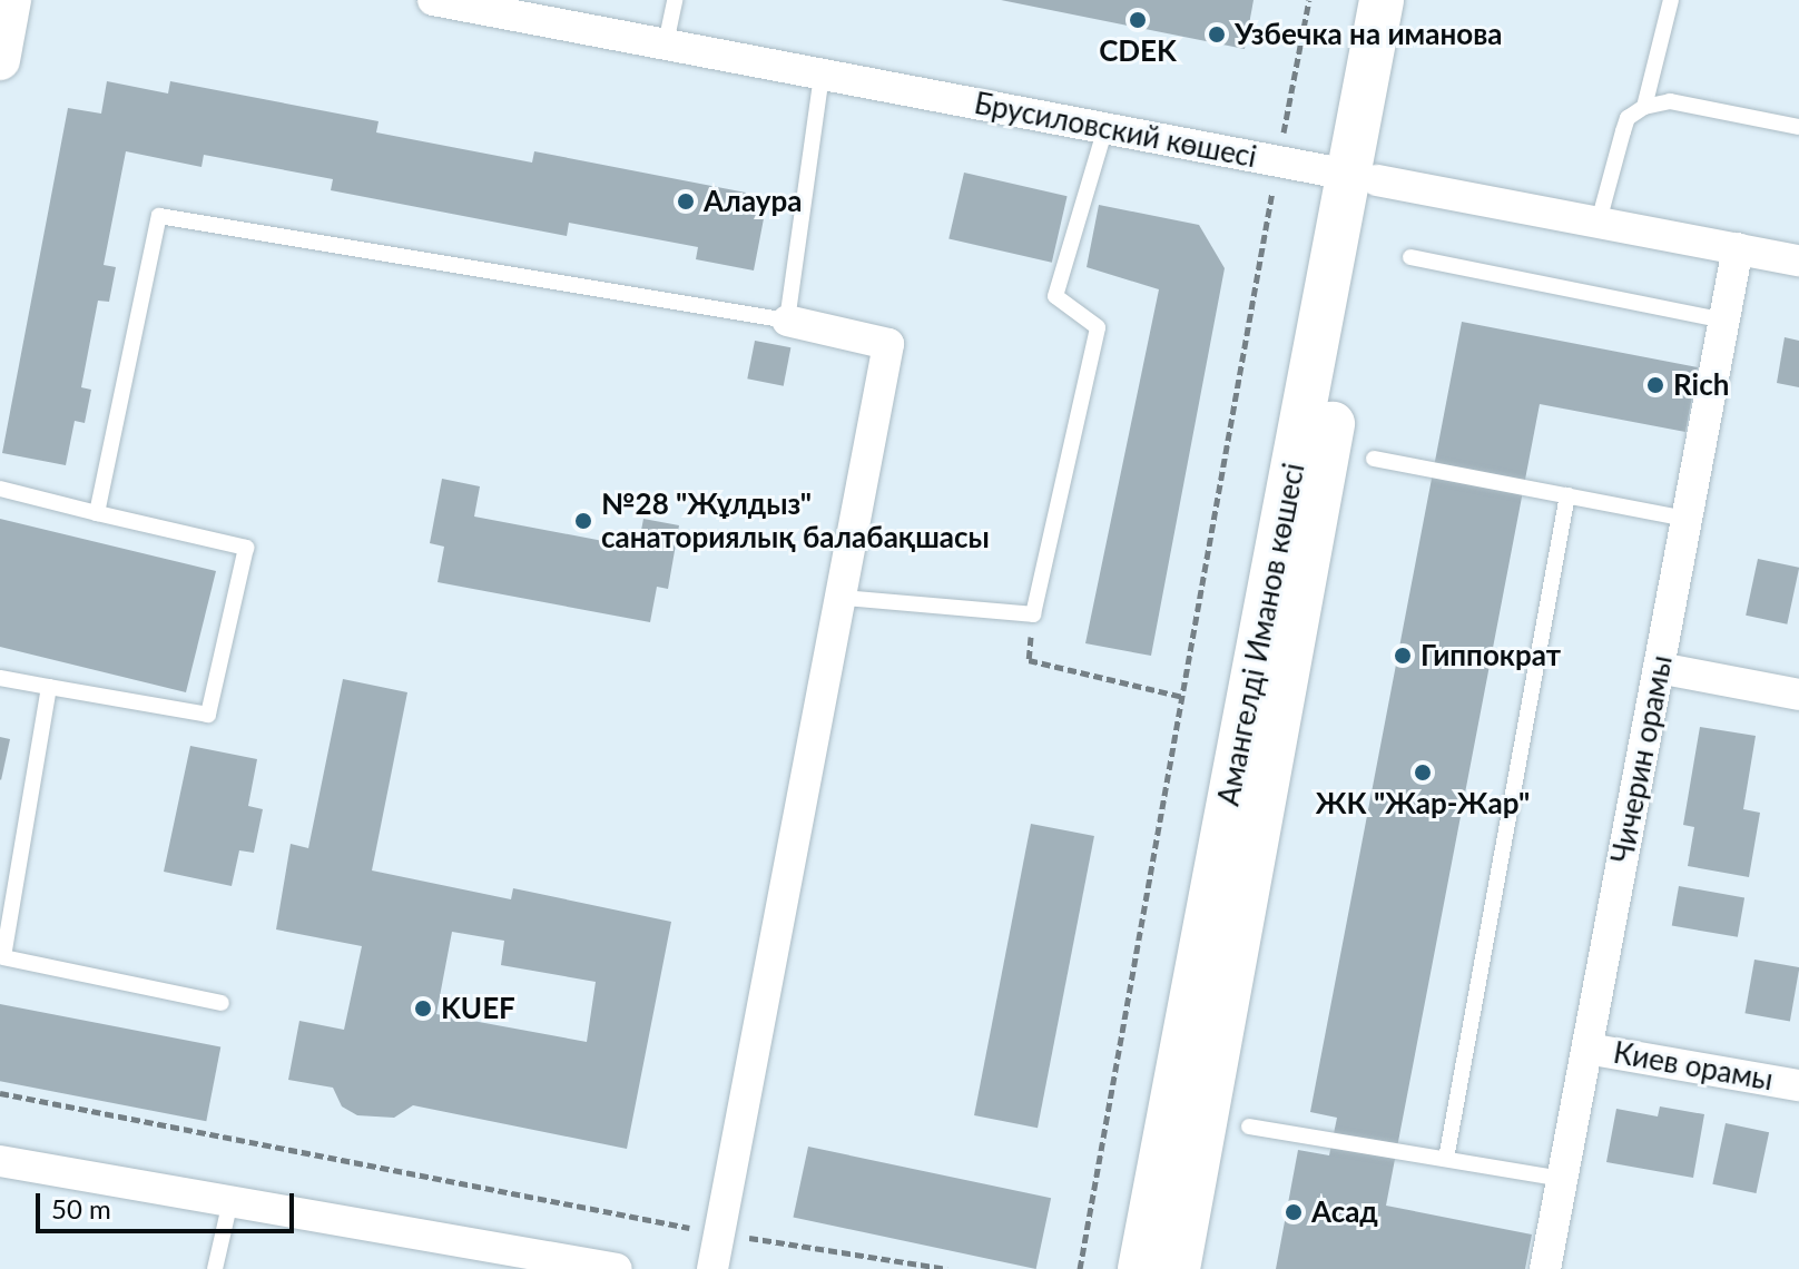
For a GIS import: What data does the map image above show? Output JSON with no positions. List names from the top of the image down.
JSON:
{
  "streets": {
    "main road": ["Амангелді Иманов көшесі"],
    "street": ["Брусиловский көшесі", "Чичерин орамы", "Киев орамы"]
  },
  "crossings": [
    ["Брусиловский көшесі", "Амангелді Иманов көшесі"],
    ["Брусиловский көшесі", "Чичерин орамы"],
    ["Чичерин орамы", "Киев орамы"]
  ],
  "places": [
    "CDEK",
    "Узбечка на иманова",
    "Алаура",
    "Rich",
    "№28 \"Жұлдыз\" санаториялық балабақшасы",
    "Гиппократ",
    "ЖК \"Жар-Жар\"",
    "KUEF",
    "Асад"
  ],
  "scale_bar": "50 m"
}
